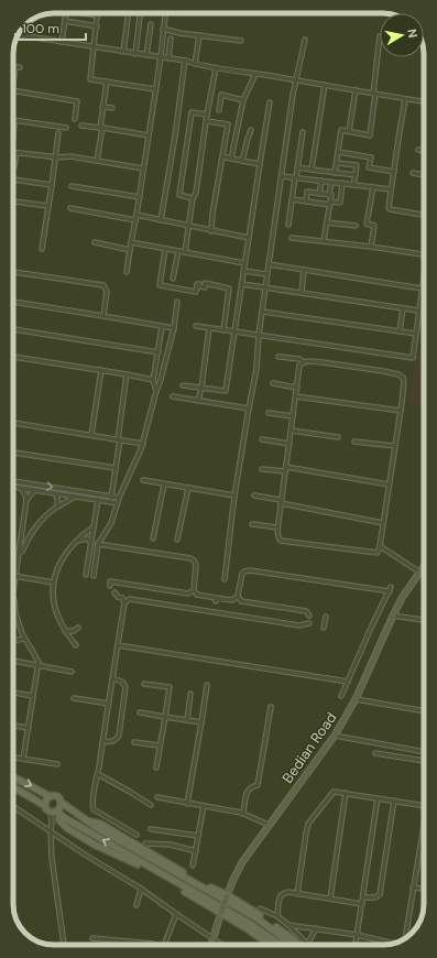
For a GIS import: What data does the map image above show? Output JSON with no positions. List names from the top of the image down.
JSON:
{
  "streets": {
    "main road": ["Bedian Road"]
  },
  "scale_bar": "100 m",
  "north": "right"
}
